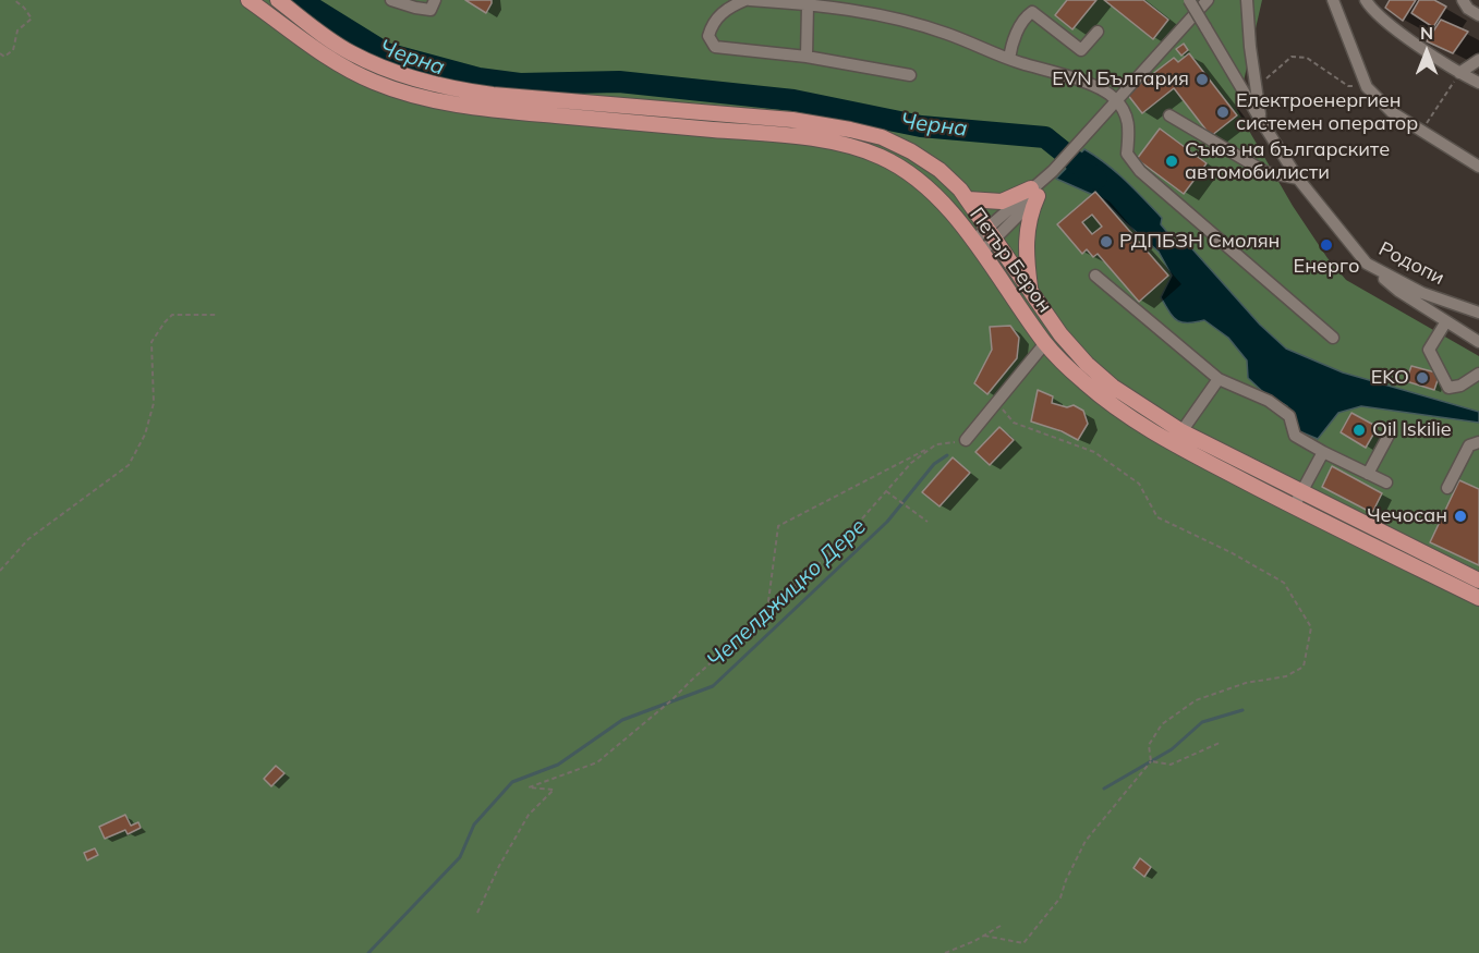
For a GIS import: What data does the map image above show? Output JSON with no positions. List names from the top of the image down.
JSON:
{
  "streets": {
    "main road": ["Петър Берон"],
    "street": ["Родопи"]
  },
  "water": ["Черна", "Чепелджицко Дере"],
  "places": [
    "EVN България",
    "Електроенергиен системен оператор",
    "Съюз на българските автомобилисти",
    "РДПБЗН Смолян",
    "Енерго",
    "EKO",
    "Oil Iskilie",
    "Чечосан"
  ],
  "north": "top"
}
